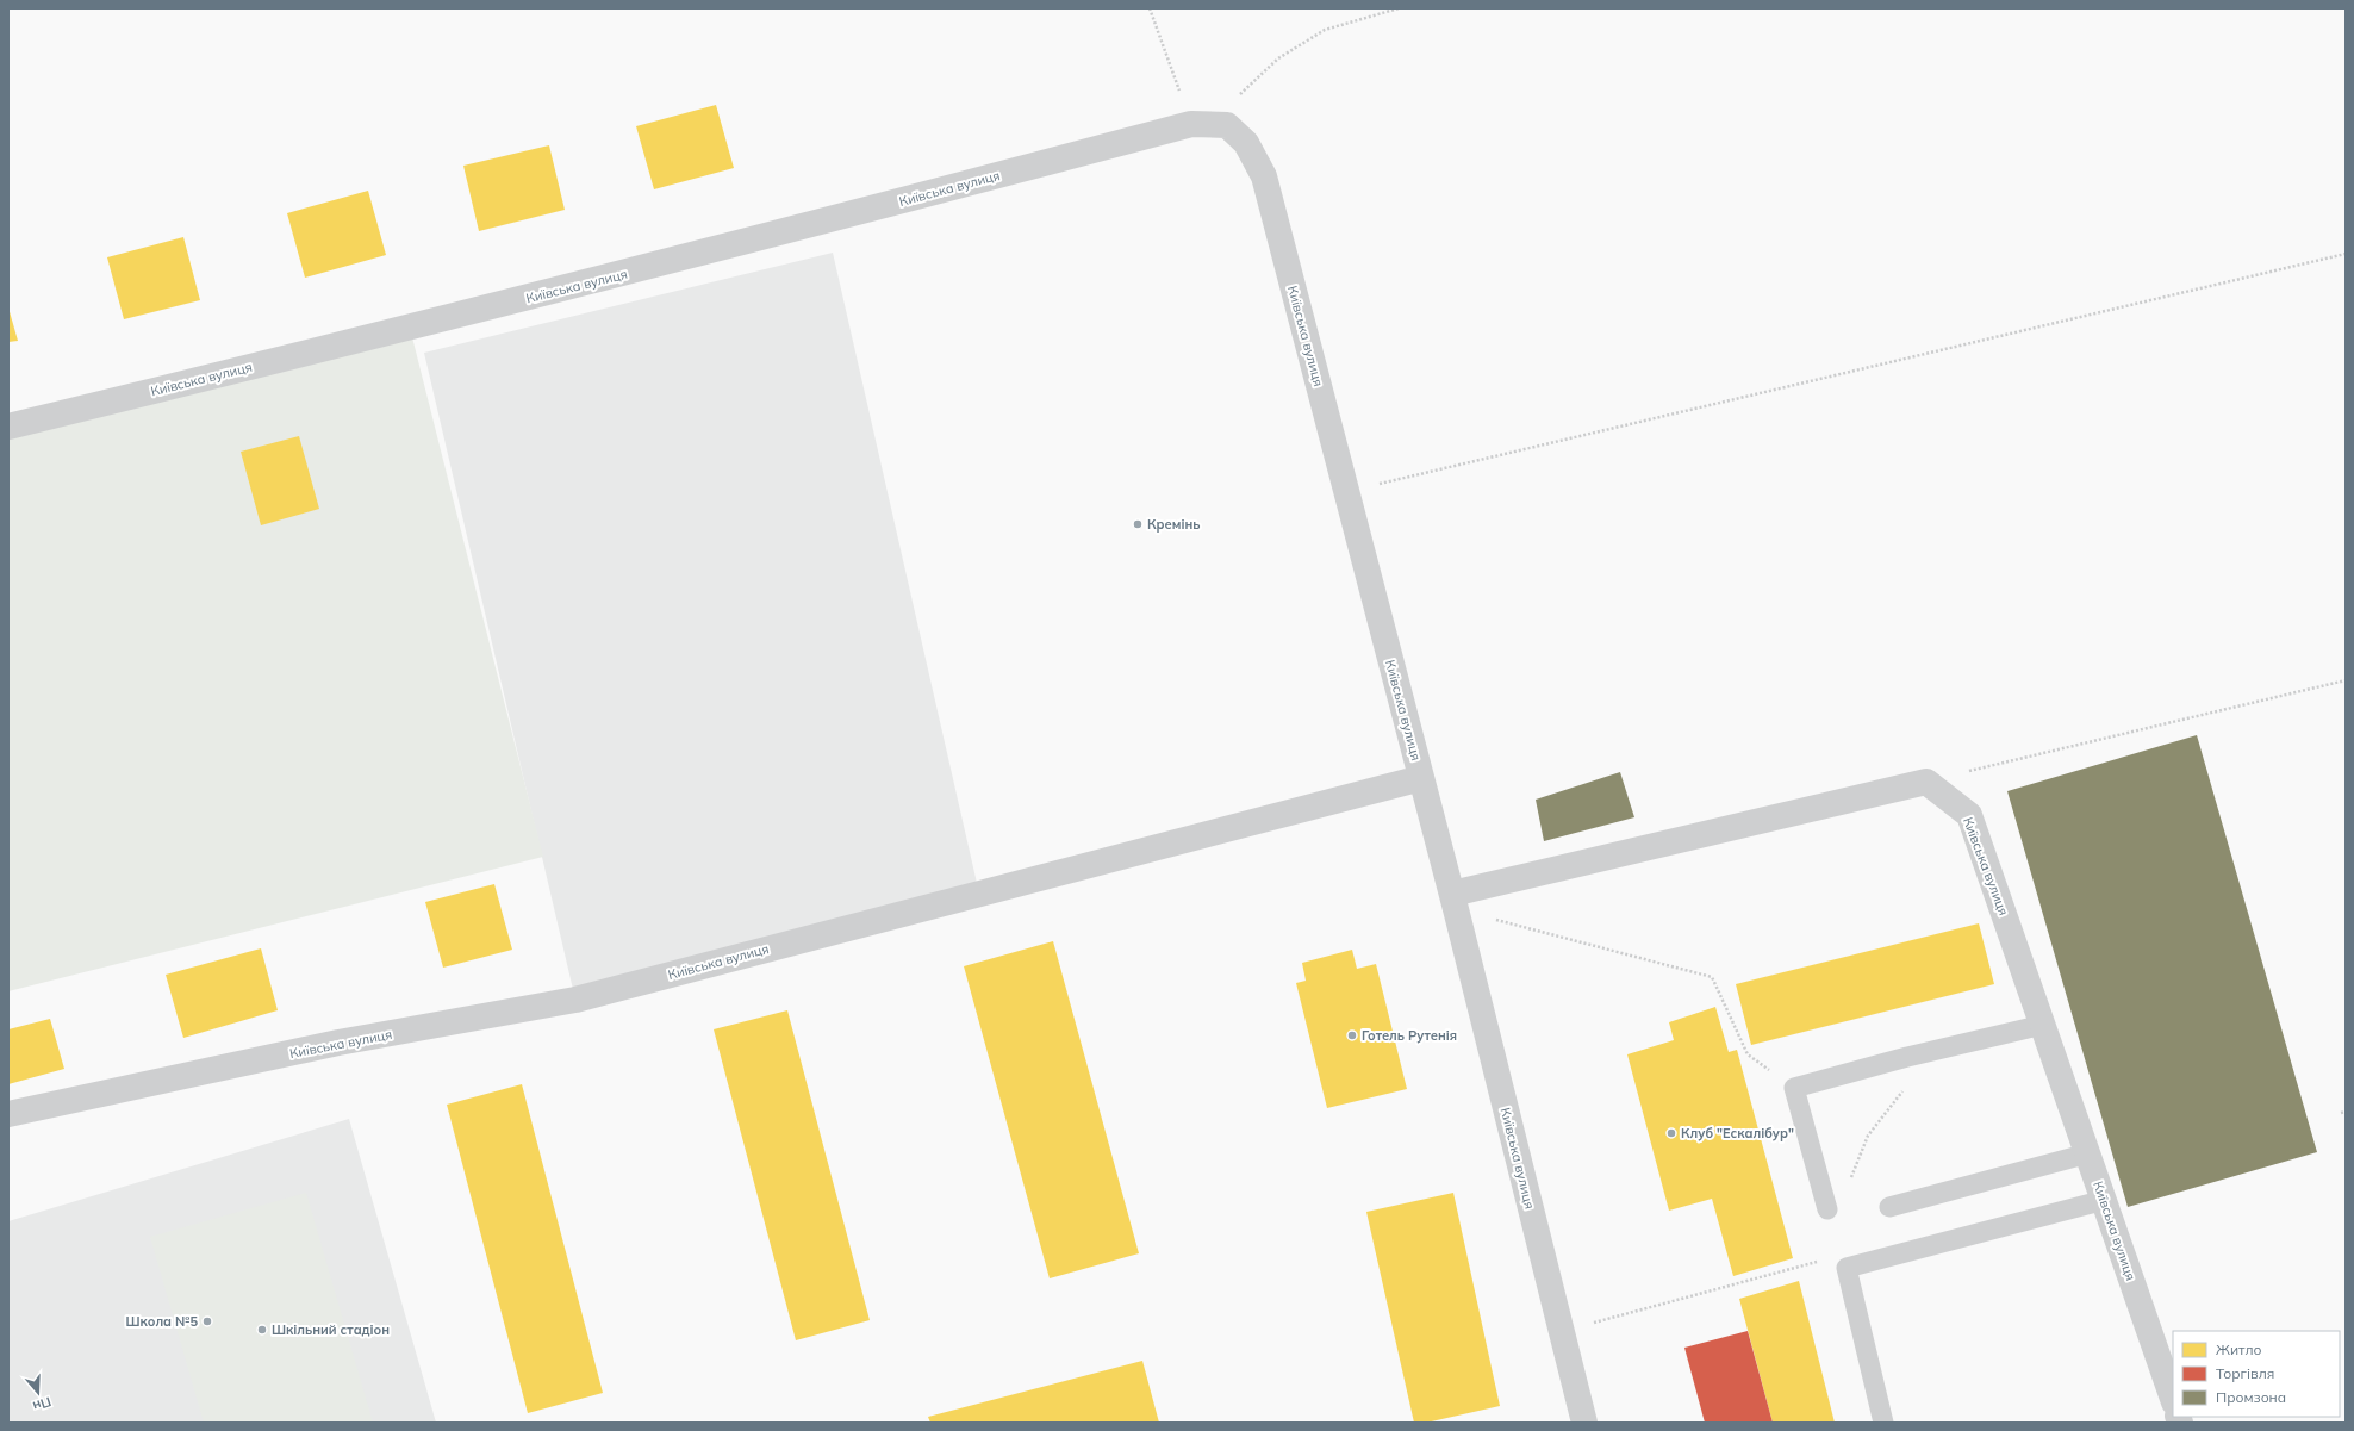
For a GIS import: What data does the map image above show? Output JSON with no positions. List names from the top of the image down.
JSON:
{
  "streets": {
    "street": ["Київська вулиця"]
  },
  "places": [
    "Кремінь",
    "Готель Рутенія",
    "Клуб \"Ескалібур\"",
    "Школа №5",
    "Шкільний стадіон"
  ],
  "legend": ["Житло", "Торгівля", "Промзона"],
  "north": "bottom"
}
